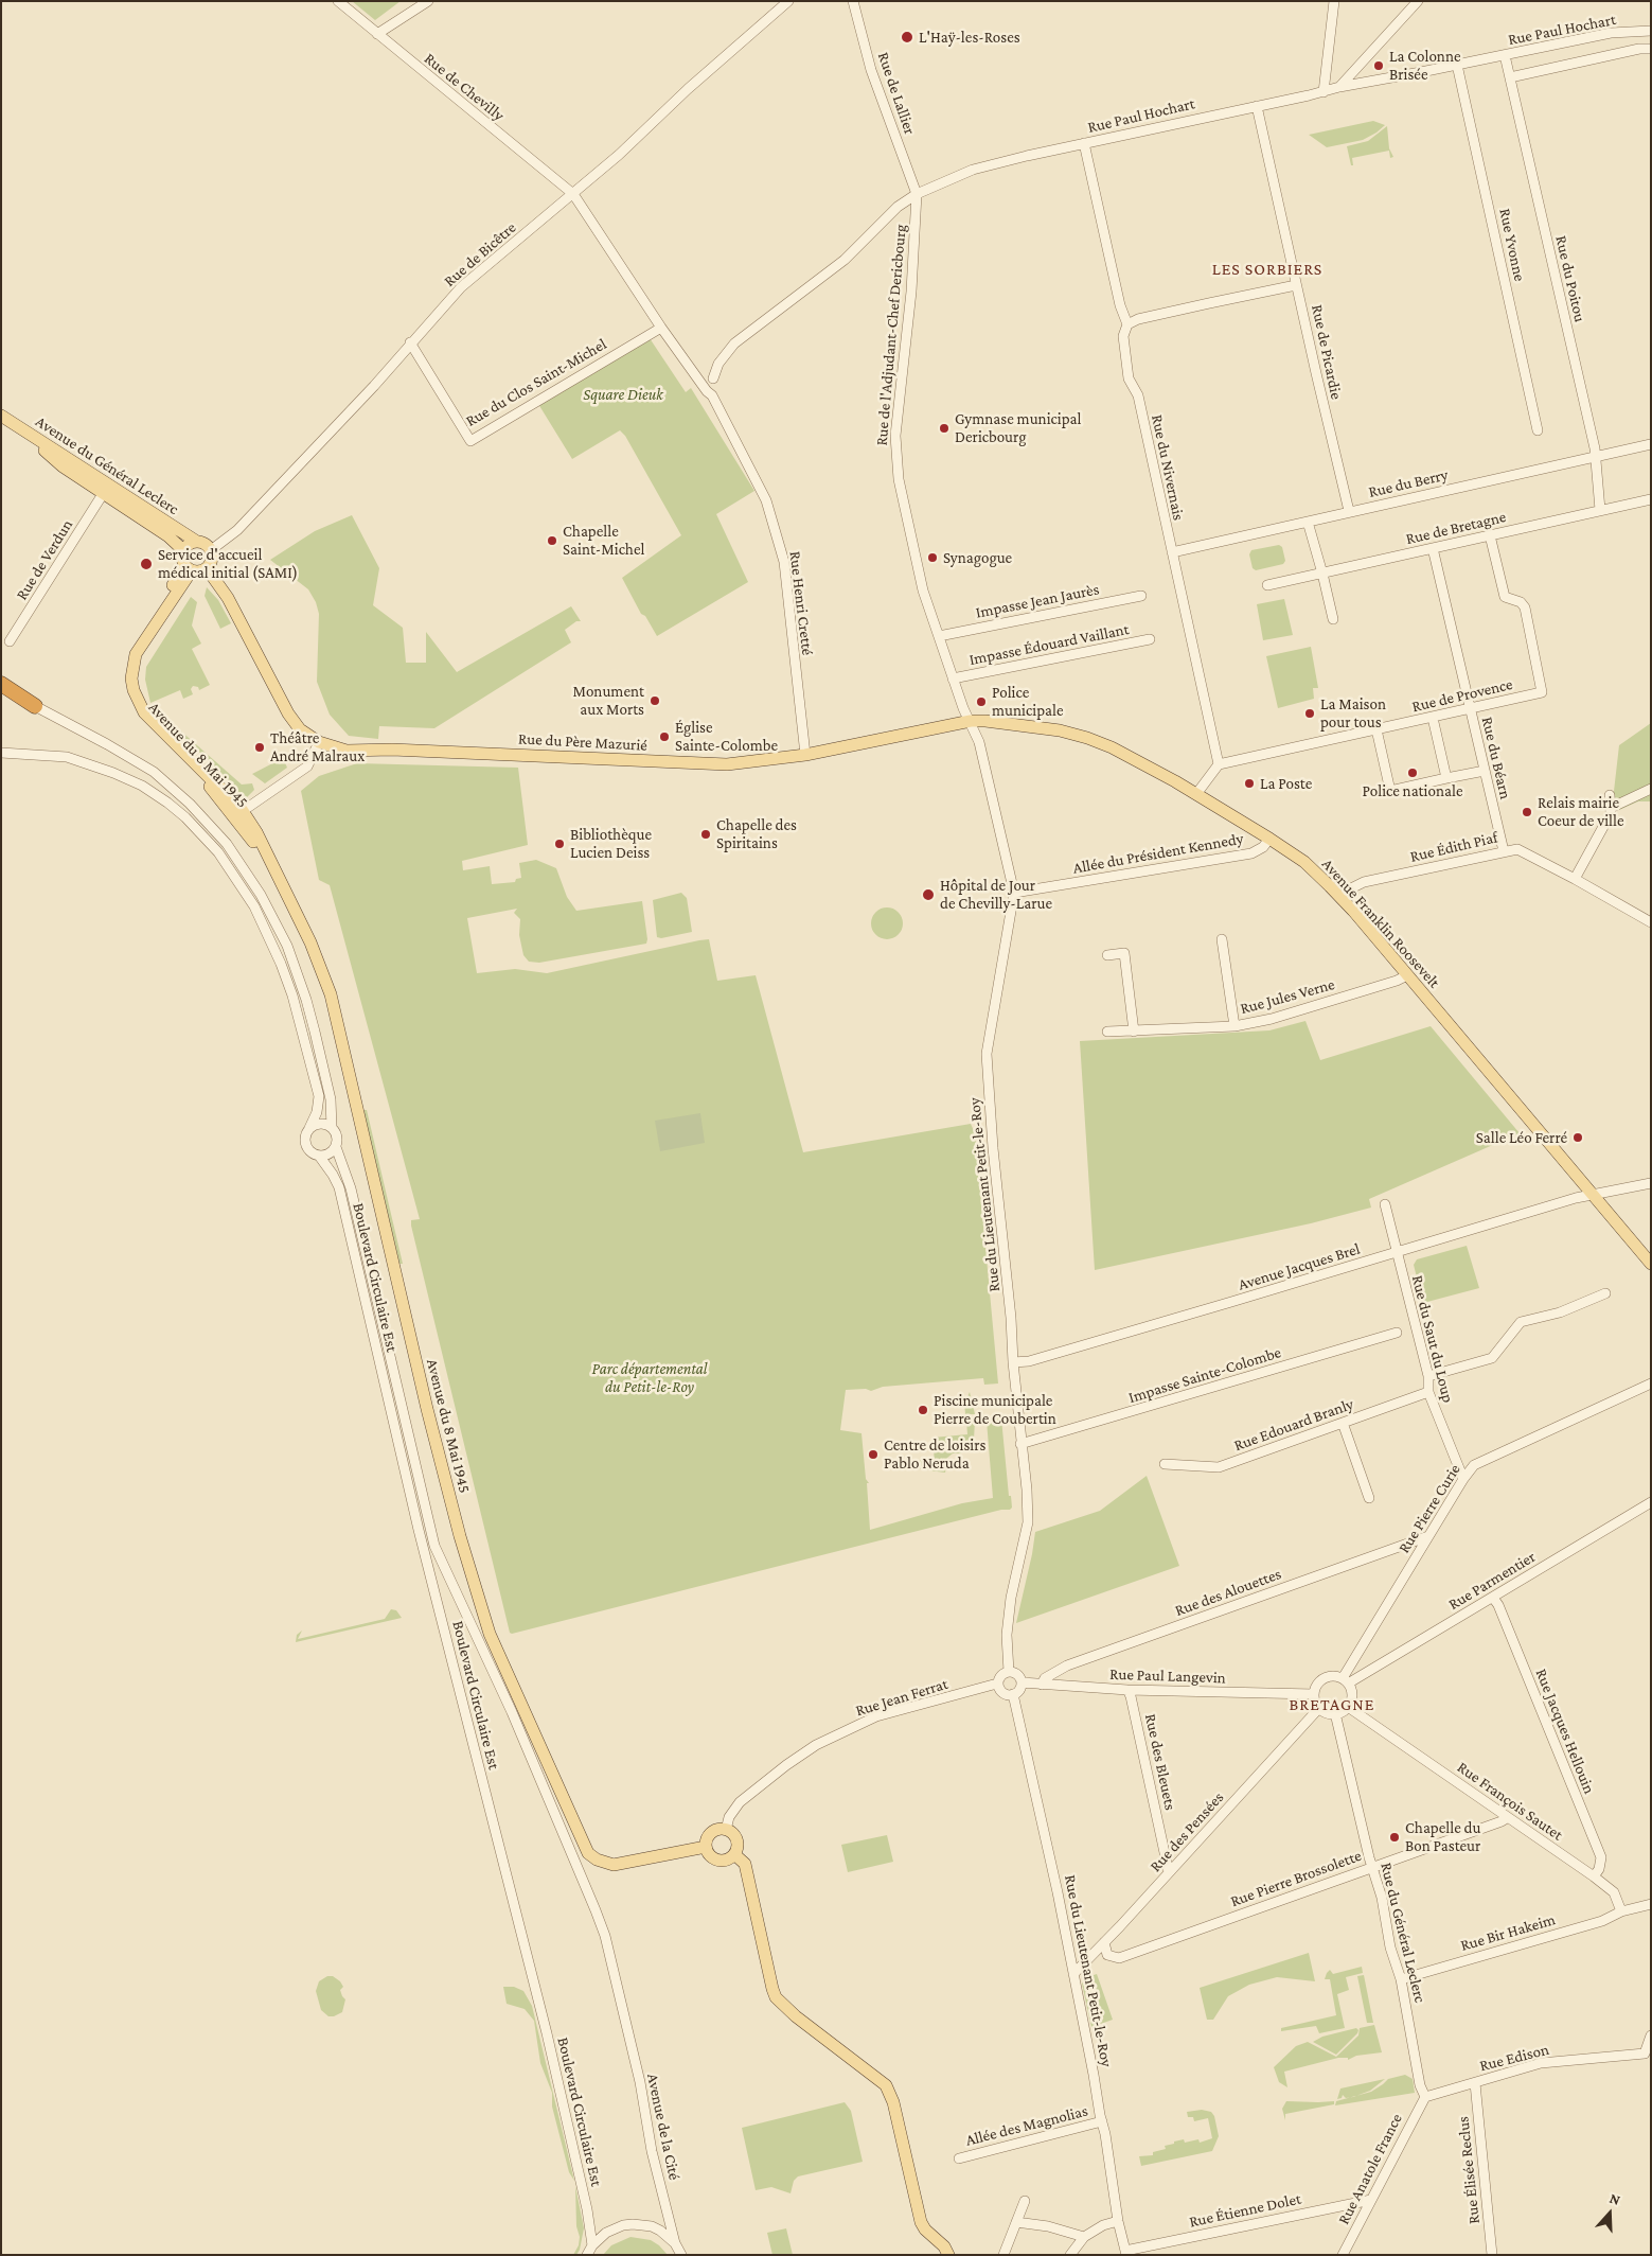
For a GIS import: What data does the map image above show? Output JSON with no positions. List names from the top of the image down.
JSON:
{
  "streets": {
    "main road": [
      "Avenue du Général Leclerc",
      "Rue du Père Mazurié",
      "Avenue du 8 Mai 1945",
      "Avenue Franklin Roosevelt"
    ],
    "street": [
      "Rue Paul Hochart",
      "Rue de Chevilly",
      "Rue de Lallier",
      "Rue Yvonne",
      "Rue de Bicêtre",
      "Rue du Poitou",
      "Rue de l'Adjudant-Chef Dericbourg",
      "Rue de Picardie",
      "Rue du Clos Saint-Michel",
      "Rue du Nivernais",
      "Rue du Berry",
      "Rue de Bretagne",
      "Rue de Verdun",
      "Impasse Jean Jaurès",
      "Rue Henri Cretté",
      "Impasse Édouard Vaillant",
      "Rue de Provence",
      "Rue du Béarn",
      "Rue Édith Piaf",
      "Allée du Président Kennedy",
      "Rue Jules Verne",
      "Rue du Lieutenant Petit-le-Roy",
      "Avenue Jacques Brel",
      "Boulevard Circulaire Est",
      "Rue du Saut du Loup",
      "Impasse Sainte-Colombe",
      "Rue Edouard Branly",
      "Rue Pierre Curie",
      "Rue Parmentier",
      "Rue des Alouettes",
      "Rue Paul Langevin",
      "Rue Jean Ferrat",
      "Rue Jacques Hellouin",
      "Rue des Bleuets",
      "Rue François Sautet",
      "Rue des Pensées",
      "Rue Pierre Brossolette",
      "Rue du Général Leclerc",
      "Rue Bir Hakeim",
      "Rue Edison",
      "Allée des Magnolias",
      "Avenue de la Cité",
      "Rue Anatole France",
      "Rue Élisée Reclus",
      "Rue Étienne Dolet"
    ]
  },
  "crossings": [
    ["Rue Paul Hochart", "Rue de Lallier"],
    ["Rue Paul Hochart", "Rue Yvonne"],
    ["Rue Paul Hochart", "Rue du Poitou"],
    ["Rue Paul Hochart", "Rue de l'Adjudant-Chef Dericbourg"],
    ["Rue Paul Hochart", "Rue de Picardie"],
    ["Rue Paul Hochart", "Rue du Nivernais"],
    ["Rue de Chevilly", "Rue de Bicêtre"],
    ["Rue de Chevilly", "Rue du Clos Saint-Michel"],
    ["Rue de Chevilly", "Rue Henri Cretté"],
    ["Rue de Lallier", "Rue de l'Adjudant-Chef Dericbourg"],
    ["Rue de Bicêtre", "Rue du Clos Saint-Michel"],
    ["Rue de Bicêtre", "Avenue du Général Leclerc"],
    ["Rue de Bicêtre", "Rue du Père Mazurié"],
    ["Rue de Bicêtre", "Avenue du 8 Mai 1945"],
    ["Rue du Poitou", "Rue du Berry"],
    ["Rue du Poitou", "Rue de Bretagne"],
    ["Rue de l'Adjudant-Chef Dericbourg", "Impasse Jean Jaurès"],
    ["Rue de l'Adjudant-Chef Dericbourg", "Impasse Édouard Vaillant"],
    ["Rue de l'Adjudant-Chef Dericbourg", "Rue du Père Mazurié"],
    ["Rue de l'Adjudant-Chef Dericbourg", "Avenue Franklin Roosevelt"],
    ["Rue de l'Adjudant-Chef Dericbourg", "Rue du Lieutenant Petit-le-Roy"],
    ["Rue de Picardie", "Rue du Berry"],
    ["Rue du Clos Saint-Michel", "Rue Henri Cretté"],
    ["Avenue du Général Leclerc", "Rue du Père Mazurié"],
    ["Avenue du Général Leclerc", "Avenue du 8 Mai 1945"],
    ["Rue du Nivernais", "Rue du Berry"],
    ["Rue du Nivernais", "Rue de Provence"],
    ["Rue de Bretagne", "Rue de Provence"],
    ["Rue de Bretagne", "Rue du Béarn"],
    ["Rue Henri Cretté", "Rue du Père Mazurié"],
    ["Rue de Provence", "Rue du Béarn"],
    ["Rue du Père Mazurié", "Avenue du 8 Mai 1945"],
    ["Rue du Père Mazurié", "Avenue Franklin Roosevelt"],
    ["Rue du Père Mazurié", "Rue du Lieutenant Petit-le-Roy"],
    ["Avenue du 8 Mai 1945", "Rue Jean Ferrat"],
    ["Rue du Béarn", "Rue Édith Piaf"],
    ["Rue Édith Piaf", "Avenue Franklin Roosevelt"],
    ["Allée du Président Kennedy", "Avenue Franklin Roosevelt"],
    ["Allée du Président Kennedy", "Rue du Lieutenant Petit-le-Roy"],
    ["Avenue Franklin Roosevelt", "Rue Jules Verne"],
    ["Avenue Franklin Roosevelt", "Rue du Lieutenant Petit-le-Roy"],
    ["Avenue Franklin Roosevelt", "Avenue Jacques Brel"],
    ["Rue du Lieutenant Petit-le-Roy", "Avenue Jacques Brel"],
    ["Rue du Lieutenant Petit-le-Roy", "Impasse Sainte-Colombe"],
    ["Rue du Lieutenant Petit-le-Roy", "Rue Paul Langevin"],
    ["Rue du Lieutenant Petit-le-Roy", "Rue Jean Ferrat"],
    ["Rue du Lieutenant Petit-le-Roy", "Rue des Pensées"],
    ["Rue du Lieutenant Petit-le-Roy", "Allée des Magnolias"],
    ["Rue du Lieutenant Petit-le-Roy", "Rue Étienne Dolet"],
    ["Avenue Jacques Brel", "Rue du Saut du Loup"],
    ["Boulevard Circulaire Est", "Avenue de la Cité"],
    ["Rue du Saut du Loup", "Rue Edouard Branly"],
    ["Rue du Saut du Loup", "Rue Pierre Curie"],
    ["Rue Pierre Curie", "Rue Parmentier"],
    ["Rue Pierre Curie", "Rue des Alouettes"],
    ["Rue Pierre Curie", "Rue Paul Langevin"],
    ["Rue Pierre Curie", "Rue François Sautet"],
    ["Rue Pierre Curie", "Rue des Pensées"],
    ["Rue Pierre Curie", "Rue du Général Leclerc"],
    ["Rue Parmentier", "Rue Paul Langevin"],
    ["Rue Parmentier", "Rue Jacques Hellouin"],
    ["Rue Parmentier", "Rue François Sautet"],
    ["Rue Parmentier", "Rue des Pensées"],
    ["Rue Parmentier", "Rue du Général Leclerc"],
    ["Rue des Alouettes", "Rue Paul Langevin"],
    ["Rue Paul Langevin", "Rue Jean Ferrat"],
    ["Rue Paul Langevin", "Rue des Bleuets"],
    ["Rue Paul Langevin", "Rue François Sautet"],
    ["Rue Paul Langevin", "Rue des Pensées"],
    ["Rue Paul Langevin", "Rue du Général Leclerc"],
    ["Rue Jacques Hellouin", "Rue François Sautet"],
    ["Rue des Bleuets", "Rue des Pensées"],
    ["Rue François Sautet", "Rue des Pensées"],
    ["Rue François Sautet", "Rue Pierre Brossolette"],
    ["Rue François Sautet", "Rue du Général Leclerc"],
    ["Rue François Sautet", "Rue Bir Hakeim"],
    ["Rue des Pensées", "Rue Pierre Brossolette"],
    ["Rue des Pensées", "Rue du Général Leclerc"],
    ["Rue Pierre Brossolette", "Rue du Général Leclerc"],
    ["Rue du Général Leclerc", "Rue Bir Hakeim"],
    ["Rue du Général Leclerc", "Rue Edison"],
    ["Rue du Général Leclerc", "Rue Anatole France"],
    ["Rue Edison", "Rue Anatole France"],
    ["Rue Edison", "Rue Élisée Reclus"],
    ["Rue Anatole France", "Rue Étienne Dolet"]
  ],
  "districts": ["LES SORBIERS", "BRETAGNE"],
  "parks": ["Square Dieuk", "Parc départemental du Petit-le-Roy"],
  "places": [
    "L'Haÿ-les-Roses",
    "La Colonne Brisée",
    "Gymnase municipal Dericbourg",
    "Chapelle Saint-Michel",
    "Synagogue",
    "Service d'accueil médical initial (SAMI)",
    "Monument aux Morts",
    "Police municipale",
    "La Maison pour tous",
    "Église Sainte-Colombe",
    "Théâtre André Malraux",
    "Police nationale",
    "La Poste",
    "Relais mairie Coeur de ville",
    "Chapelle des Spiritains",
    "Bibliothèque Lucien Deiss",
    "Hôpital de Jour de Chevilly-Larue",
    "Salle Léo Ferré",
    "Piscine municipale Pierre de Coubertin",
    "Centre de loisirs Pablo Neruda",
    "Chapelle du Bon Pasteur"
  ],
  "north": "top"
}
